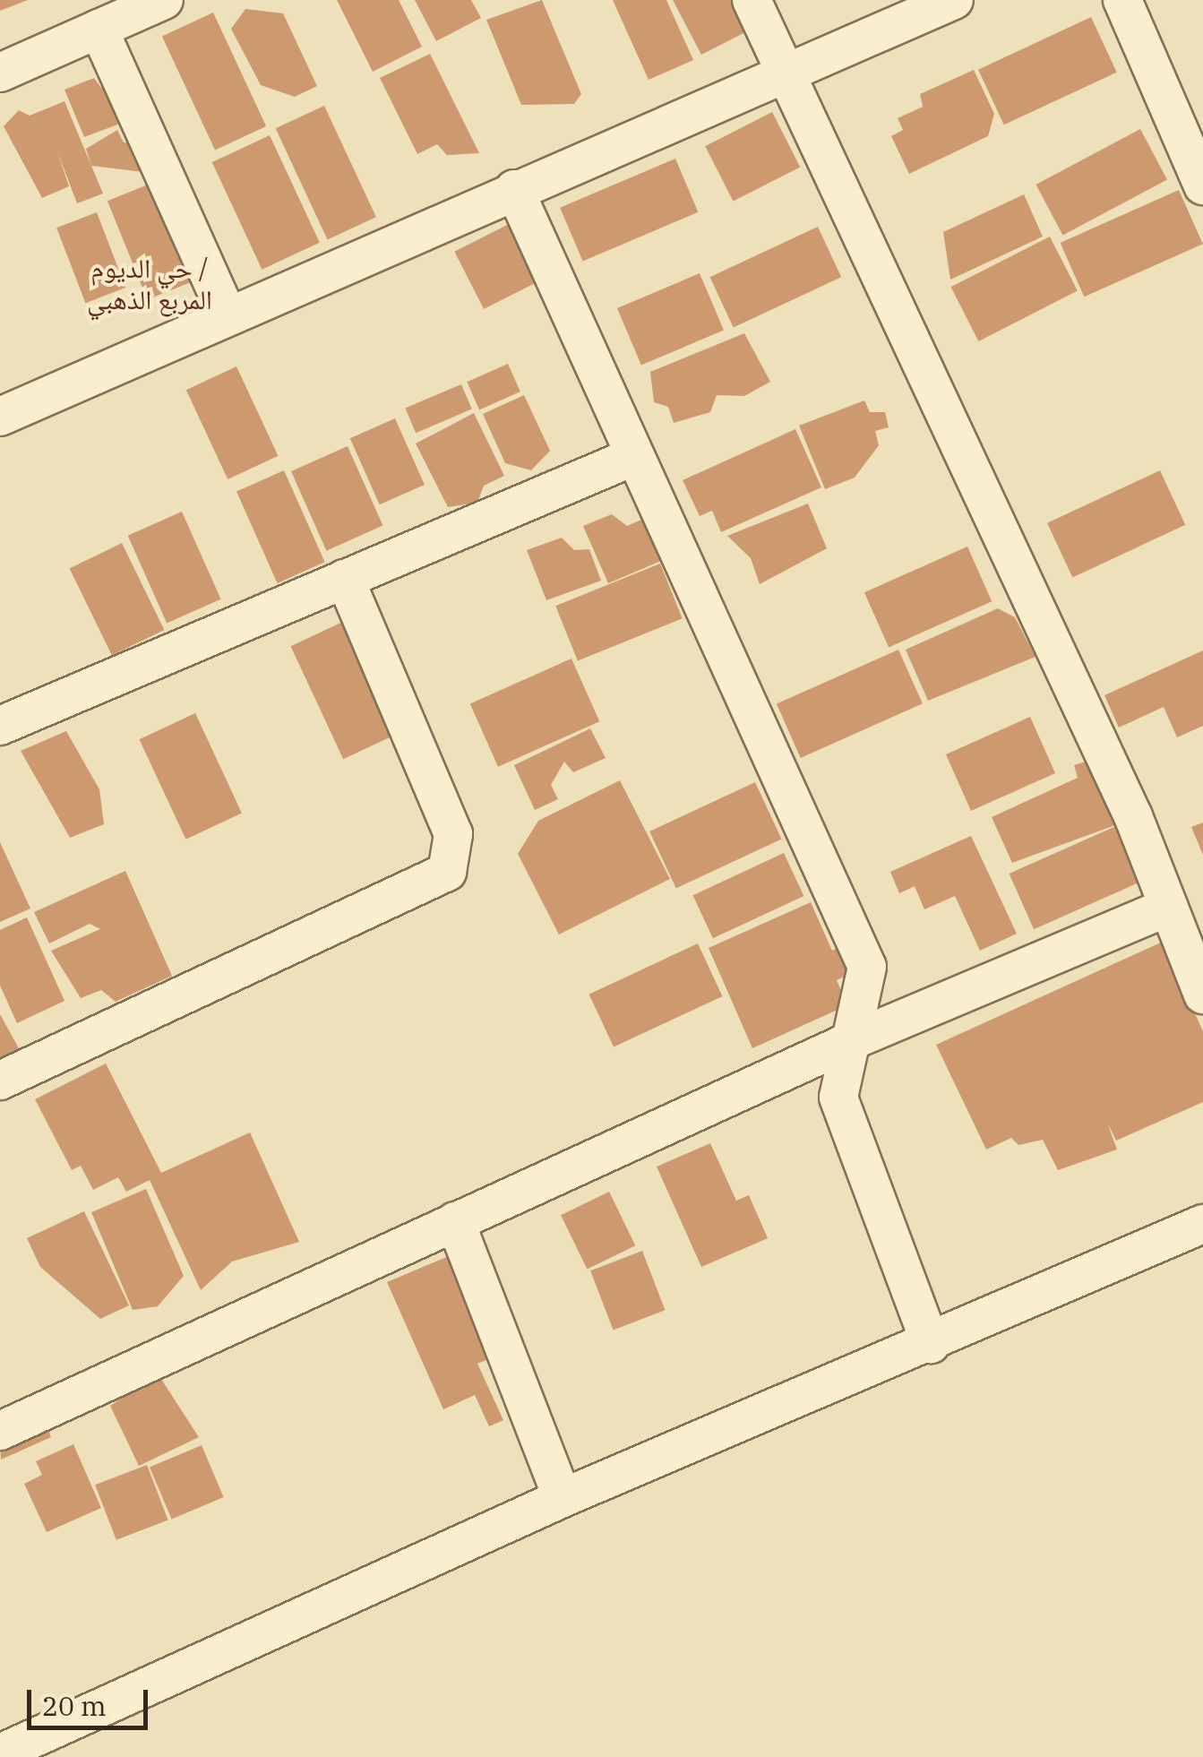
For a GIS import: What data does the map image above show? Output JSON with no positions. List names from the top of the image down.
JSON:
{
  "districts": ["حي الديوم / المربع الذهبي"],
  "scale_bar": "20 m"
}
